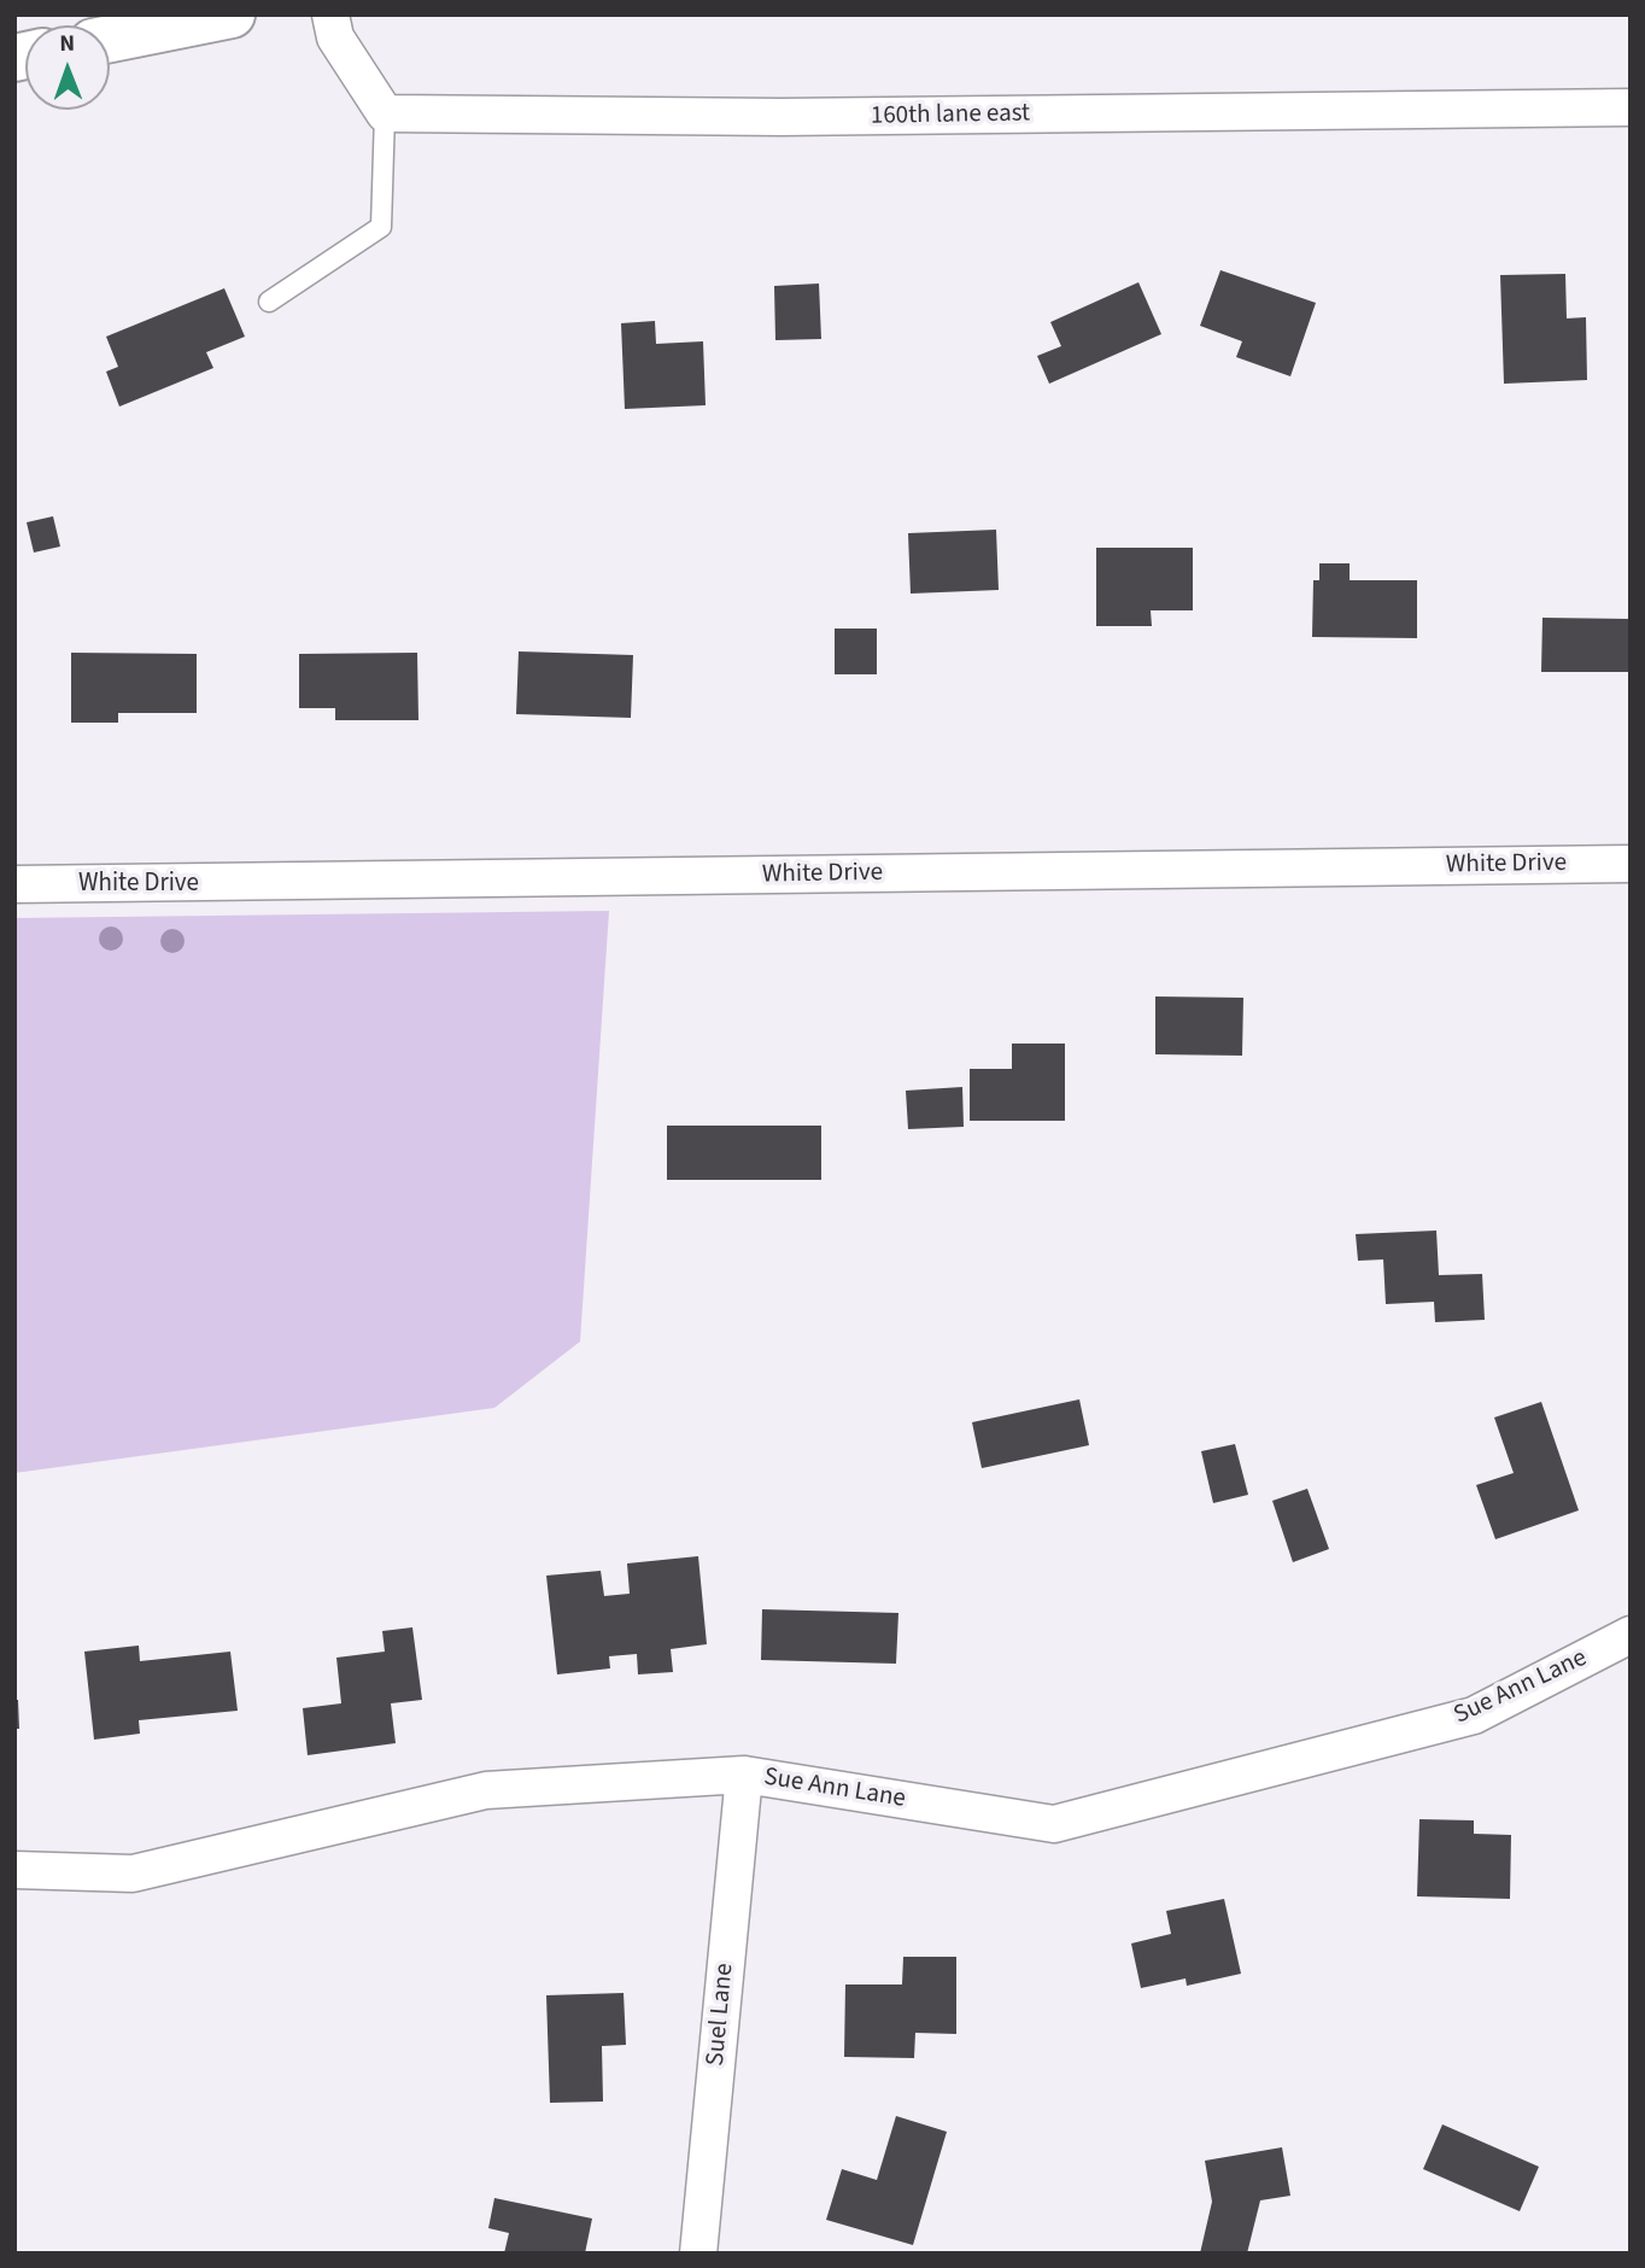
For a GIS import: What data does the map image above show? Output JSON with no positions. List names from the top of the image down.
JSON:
{
  "streets": {
    "street": [
      "160th lane east",
      "White Drive",
      "Sue Ann Lane",
      "Suel Lane"
    ]
  },
  "crossings": [
    ["Sue Ann Lane", "Suel Lane"]
  ],
  "north": "top"
}
